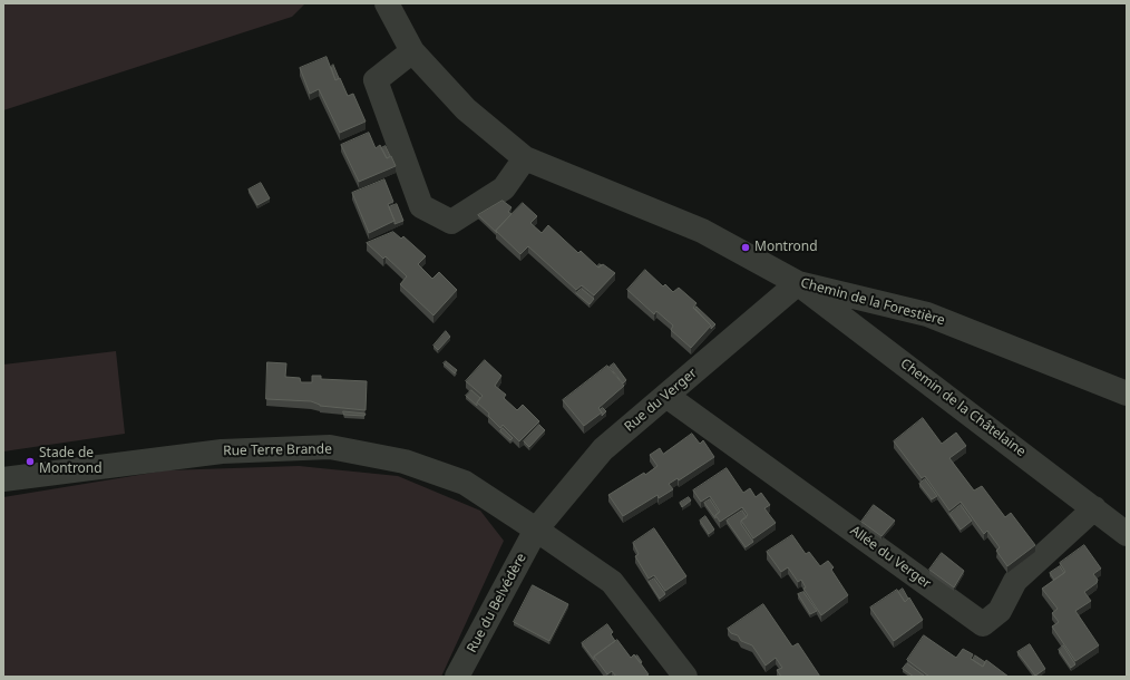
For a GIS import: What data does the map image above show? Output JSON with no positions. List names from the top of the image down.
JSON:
{
  "streets": {
    "street": [
      "Chemin de la Forestière",
      "Rue du Verger",
      "Chemin de la Châtelaine",
      "Rue Terre Brande",
      "Allée du Verger",
      "Rue du Belvédère"
    ]
  },
  "crossings": [
    ["Chemin de la Forestière", "Rue du Verger"],
    ["Chemin de la Forestière", "Chemin de la Châtelaine"],
    ["Rue du Verger", "Chemin de la Châtelaine"],
    ["Rue du Verger", "Rue Terre Brande"],
    ["Rue du Verger", "Allée du Verger"],
    ["Rue du Verger", "Rue du Belvédère"],
    ["Chemin de la Châtelaine", "Allée du Verger"],
    ["Rue Terre Brande", "Rue du Belvédère"]
  ],
  "places": ["Montrond", "Stade de Montrond"]
}
